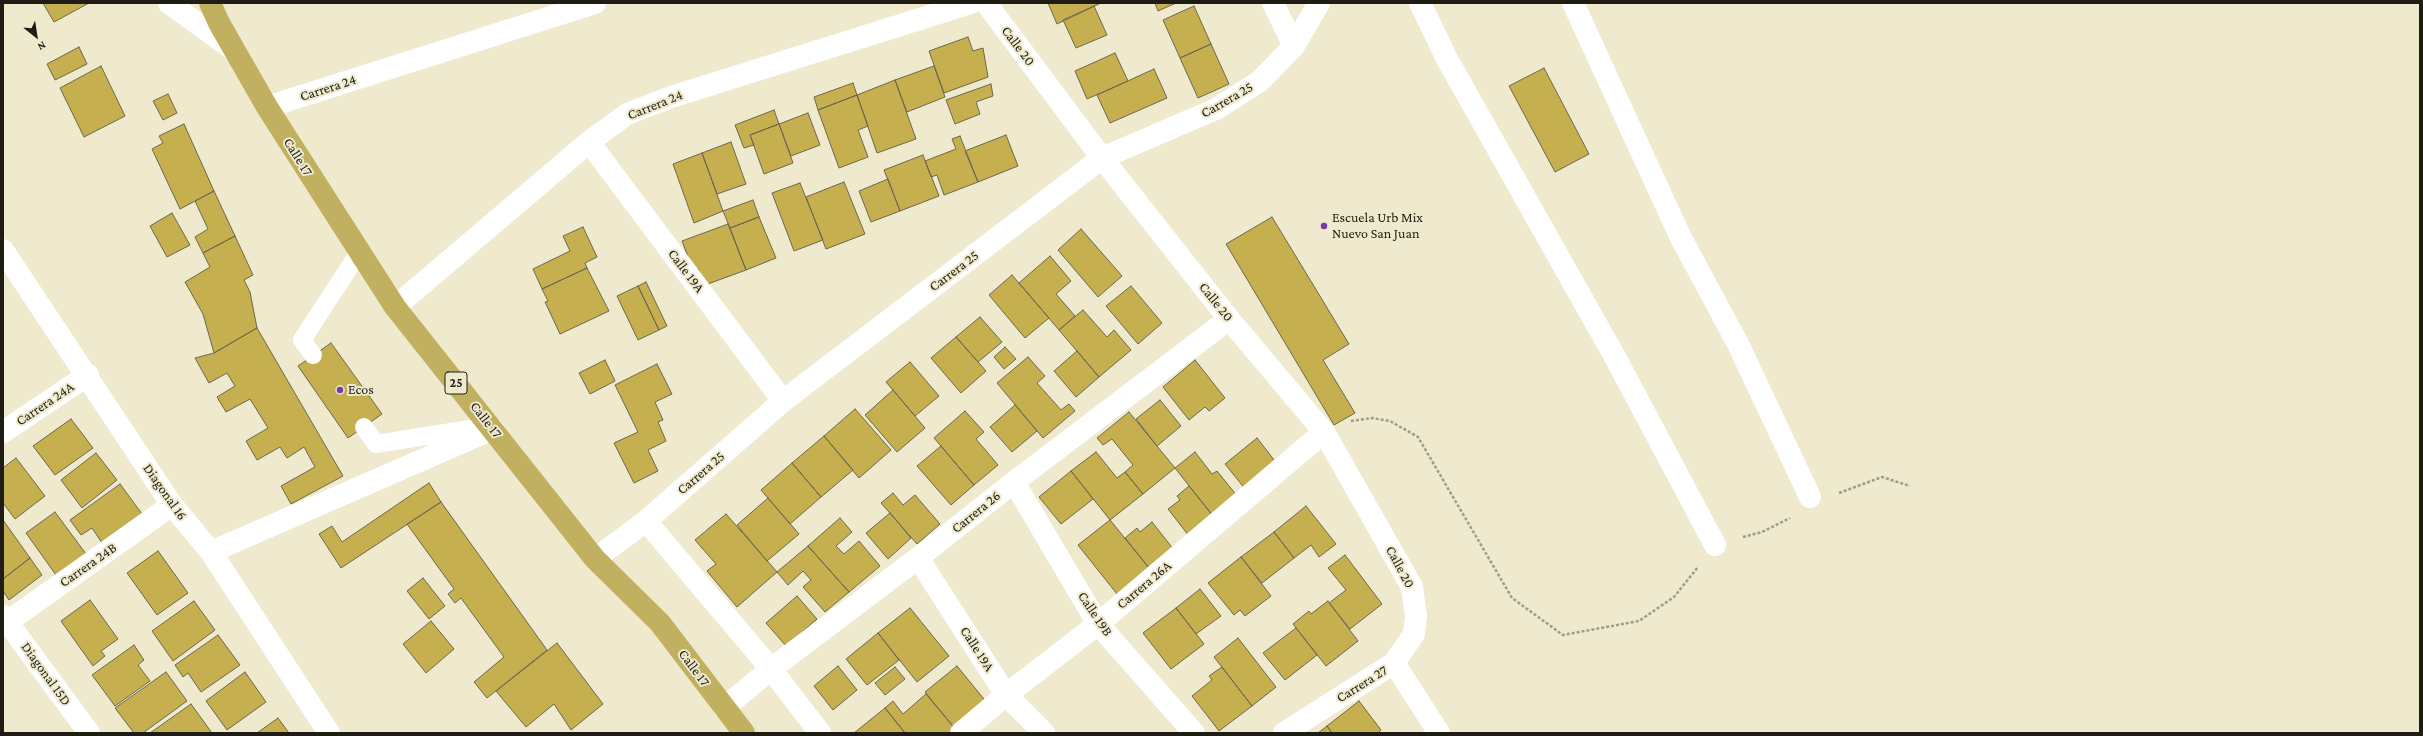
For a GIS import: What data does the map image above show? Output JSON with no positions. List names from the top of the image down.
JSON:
{
  "streets": {
    "highway": ["Calle 17", "25"],
    "street": [
      "Calle 20",
      "Carrera 24",
      "Carrera 25",
      "Calle 19A",
      "Carrera 24A",
      "Diagonal 16",
      "Carrera 26",
      "Carrera 24B",
      "Carrera 26A",
      "Calle 19B",
      "Diagonal 15D",
      "Carrera 27"
    ]
  },
  "crossings": [
    ["Calle 20", "Carrera 25"],
    ["Calle 20", "Carrera 26"],
    ["Calle 20", "Carrera 26A"],
    ["Calle 20", "Carrera 27"],
    ["Carrera 24", "Calle 17"],
    ["Carrera 24", "Calle 19A"],
    ["Carrera 25", "Calle 17"],
    ["Carrera 25", "Calle 19A"],
    ["Calle 17", "Carrera 26"],
    ["Calle 19A", "Carrera 26"],
    ["Calle 19A", "Carrera 26A"],
    ["Carrera 24A", "Diagonal 16"],
    ["Diagonal 16", "Carrera 24B"],
    ["Carrera 26", "Calle 19B"],
    ["Carrera 24B", "Diagonal 15D"],
    ["Carrera 26A", "Calle 19B"]
  ],
  "places": ["Escuela Urb Mix Nuevo San Juan", "Ecos"],
  "north": "bottom right"
}
